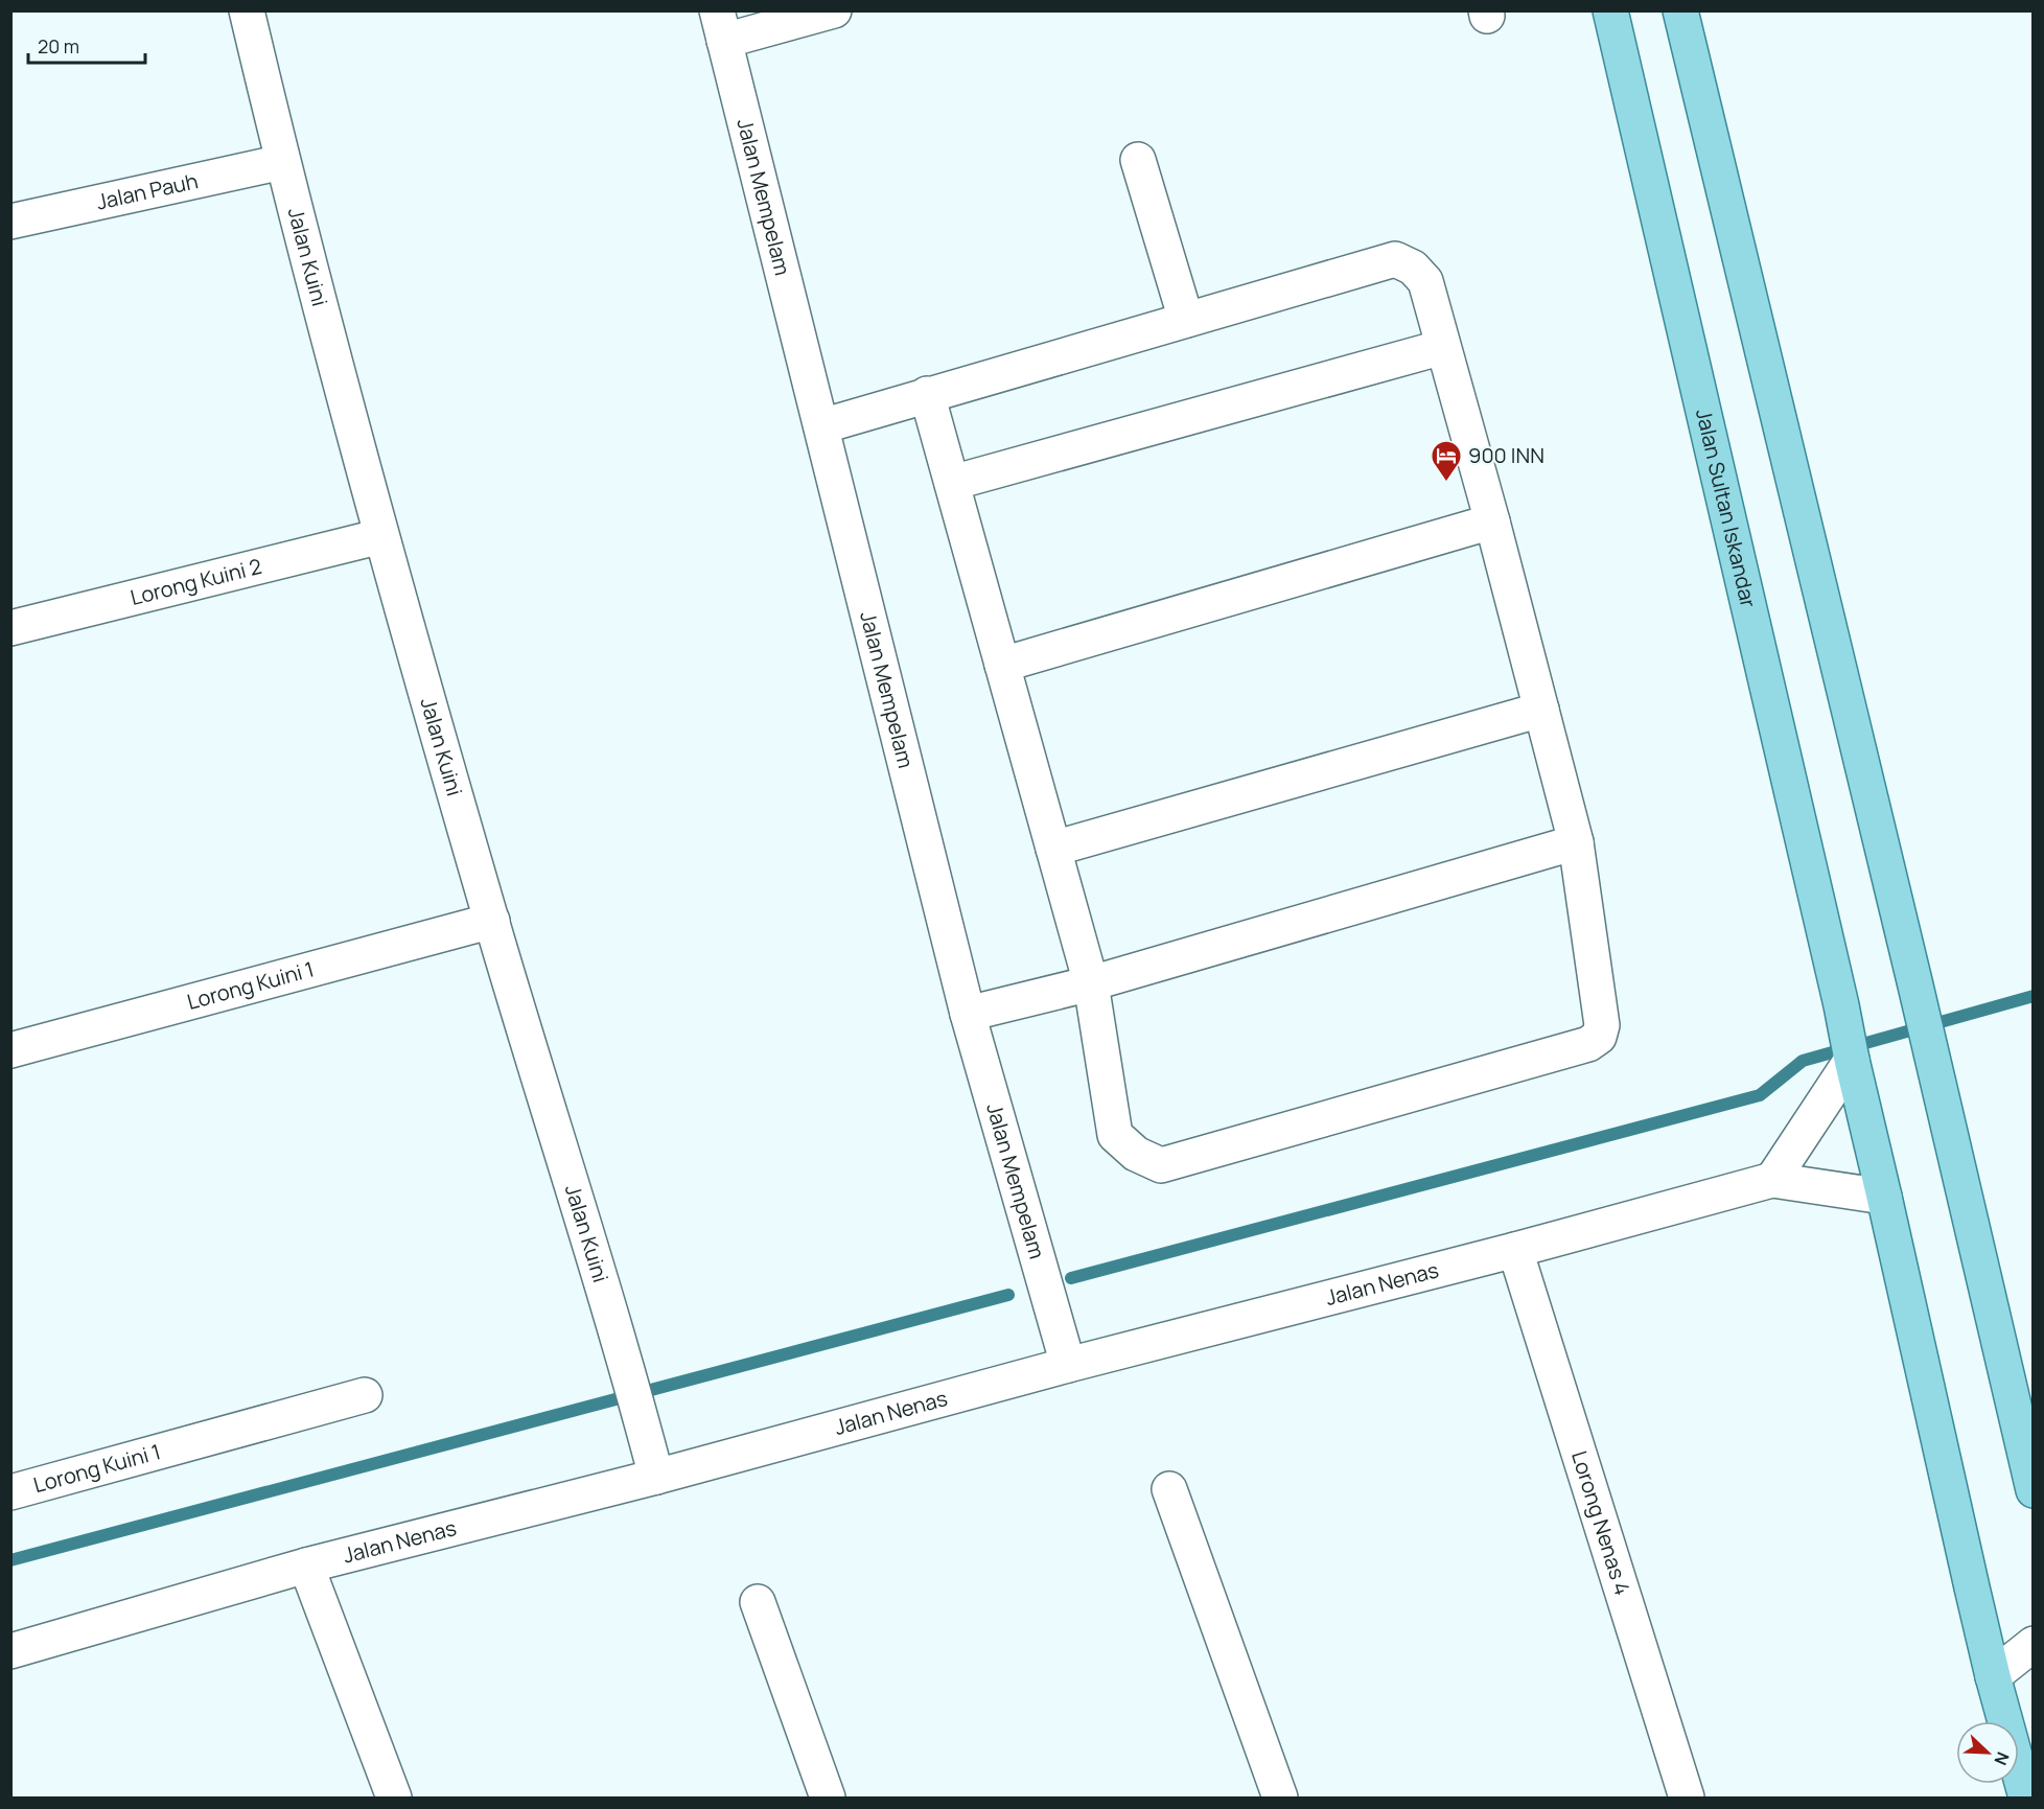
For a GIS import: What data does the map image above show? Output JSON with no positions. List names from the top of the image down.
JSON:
{
  "streets": {
    "main road": ["Jalan Sultan Iskandar"],
    "street": [
      "Jalan Pauh",
      "Jalan Mempelam",
      "Jalan Kuini",
      "Lorong Kuini 2",
      "Lorong Kuini 1",
      "Jalan Nenas",
      "Lorong Nenas 4"
    ]
  },
  "crossings": [
    ["Jalan Pauh", "Jalan Kuini"],
    ["Jalan Mempelam", "Jalan Nenas"],
    ["Jalan Kuini", "Lorong Kuini 2"],
    ["Jalan Kuini", "Lorong Kuini 1"],
    ["Jalan Kuini", "Jalan Nenas"],
    ["Jalan Sultan Iskandar", "Jalan Nenas"],
    ["Jalan Nenas", "Lorong Nenas 4"]
  ],
  "places": {
    "hotel": ["900 INN"]
  },
  "scale_bar": "20 m",
  "north": "bottom right"
}
